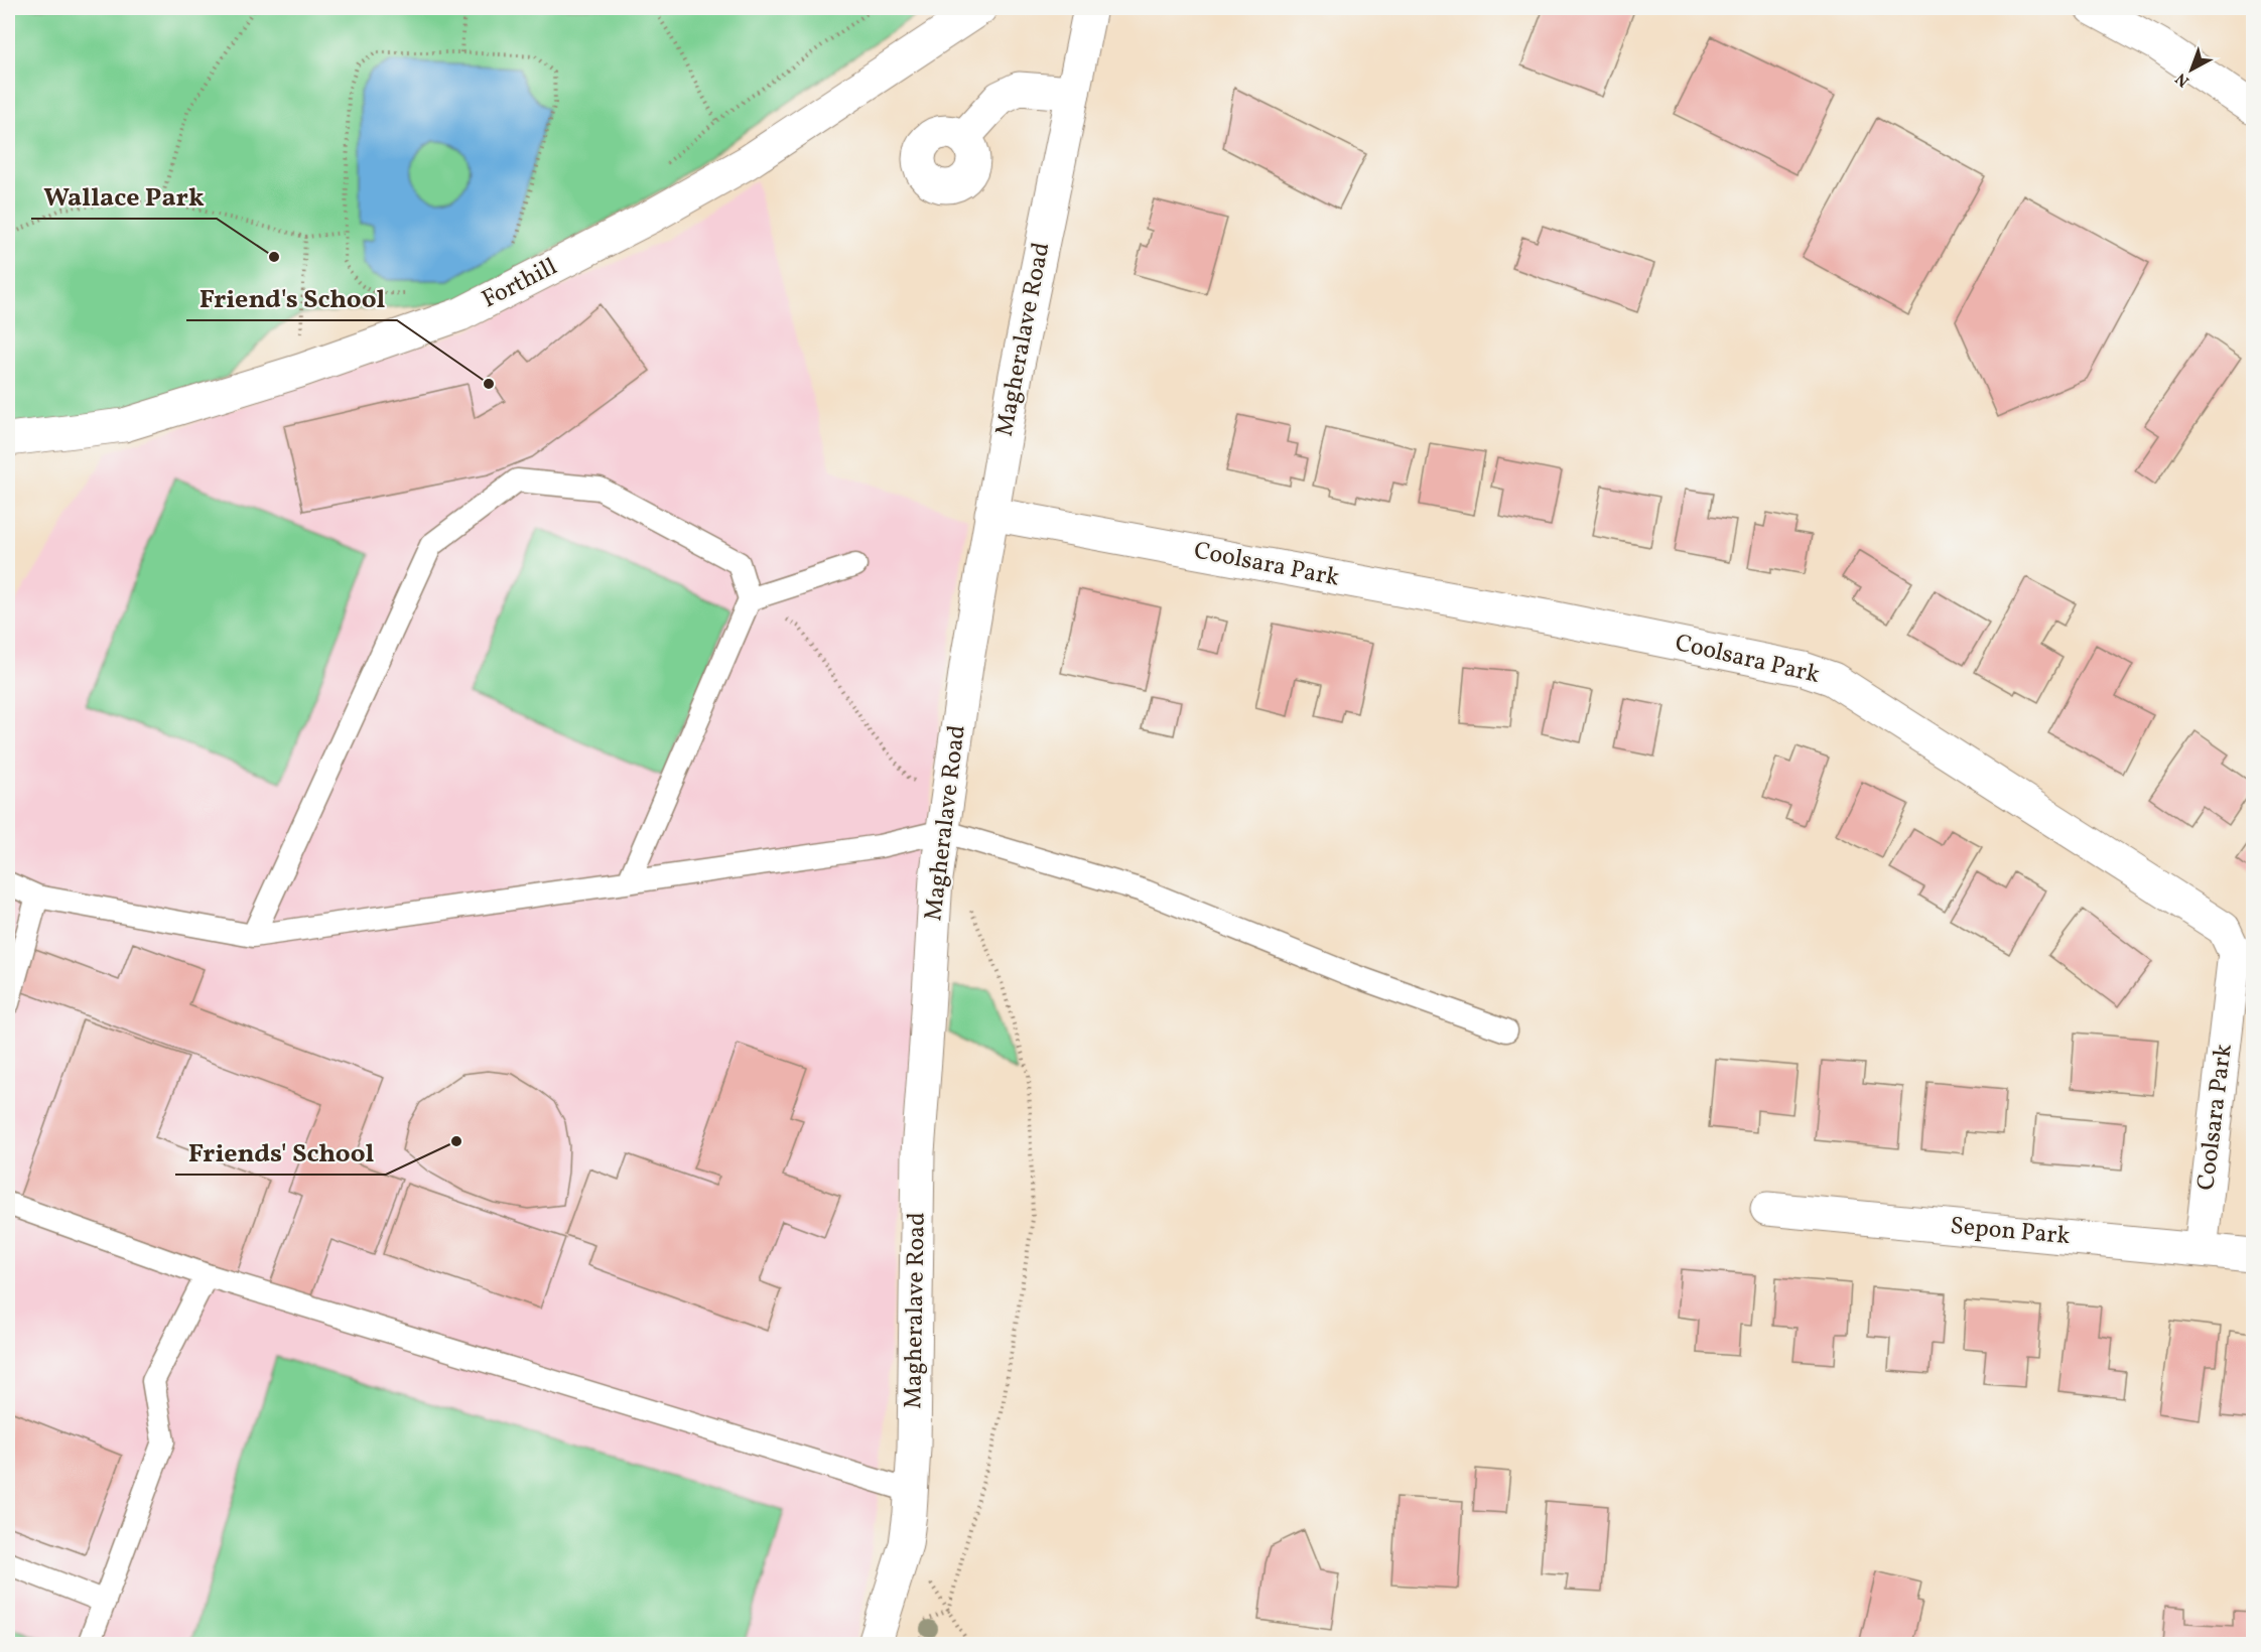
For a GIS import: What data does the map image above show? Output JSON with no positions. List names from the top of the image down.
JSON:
{
  "streets": {
    "street": [
      "Forthill",
      "Magheralave Road",
      "Coolsara Park",
      "Sepon Park"
    ]
  },
  "crossings": [
    ["Magheralave Road", "Coolsara Park"],
    ["Coolsara Park", "Sepon Park"]
  ],
  "places": ["Wallace Park", "Friend's School", "Friends' School"],
  "north": "bottom left"
}
